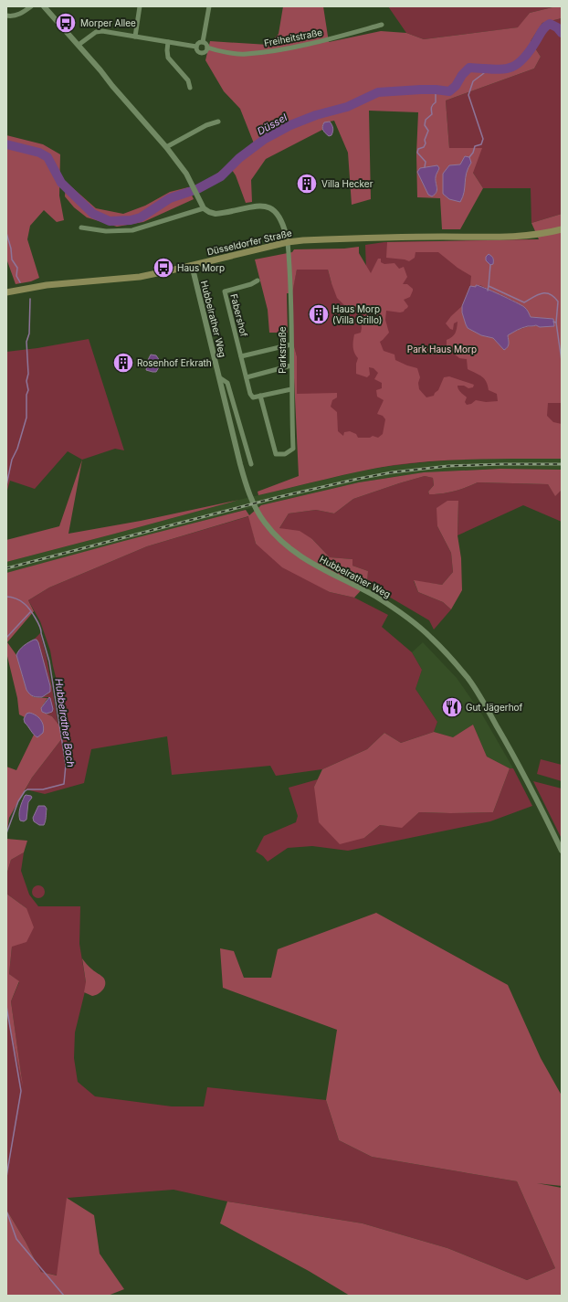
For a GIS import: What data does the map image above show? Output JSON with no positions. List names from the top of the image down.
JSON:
{
  "streets": {
    "main road": ["Düsseldorfer Straße"],
    "street": [
      "Freiheitstraße",
      "Fabershof",
      "Hubbelrather Weg",
      "Parkstraße"
    ]
  },
  "crossings": [
    ["Düsseldorfer Straße", "Hubbelrather Weg"],
    ["Düsseldorfer Straße", "Parkstraße"],
    ["Fabershof", "Parkstraße"]
  ],
  "water": ["Düssel", "Hubbelrather Bach"],
  "parks": ["Park Haus Morp"],
  "places": {
    "bus stop": ["Morper Allee", "Haus Morp"],
    "building": ["Villa Hecker", "Haus Morp (Villa Grillo)", "Rosenhof Erkrath"],
    "restaurant": ["Gut Jägerhof"]
  }
}
